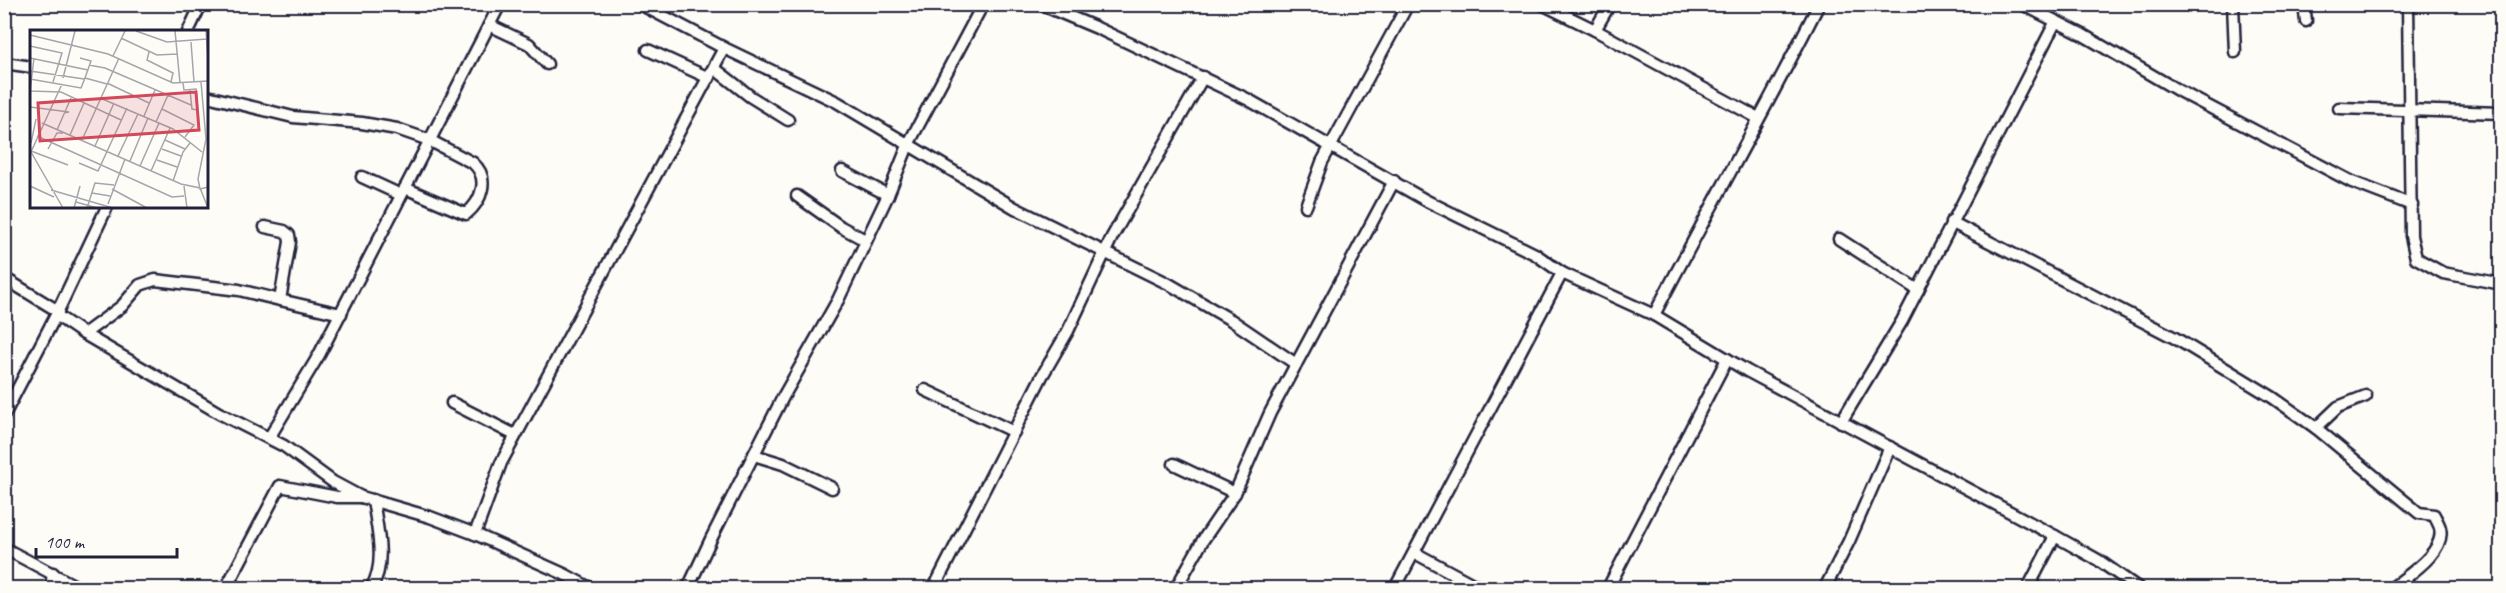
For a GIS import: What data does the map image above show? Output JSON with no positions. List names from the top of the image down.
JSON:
{
  "scale_bar": "100 m"
}
